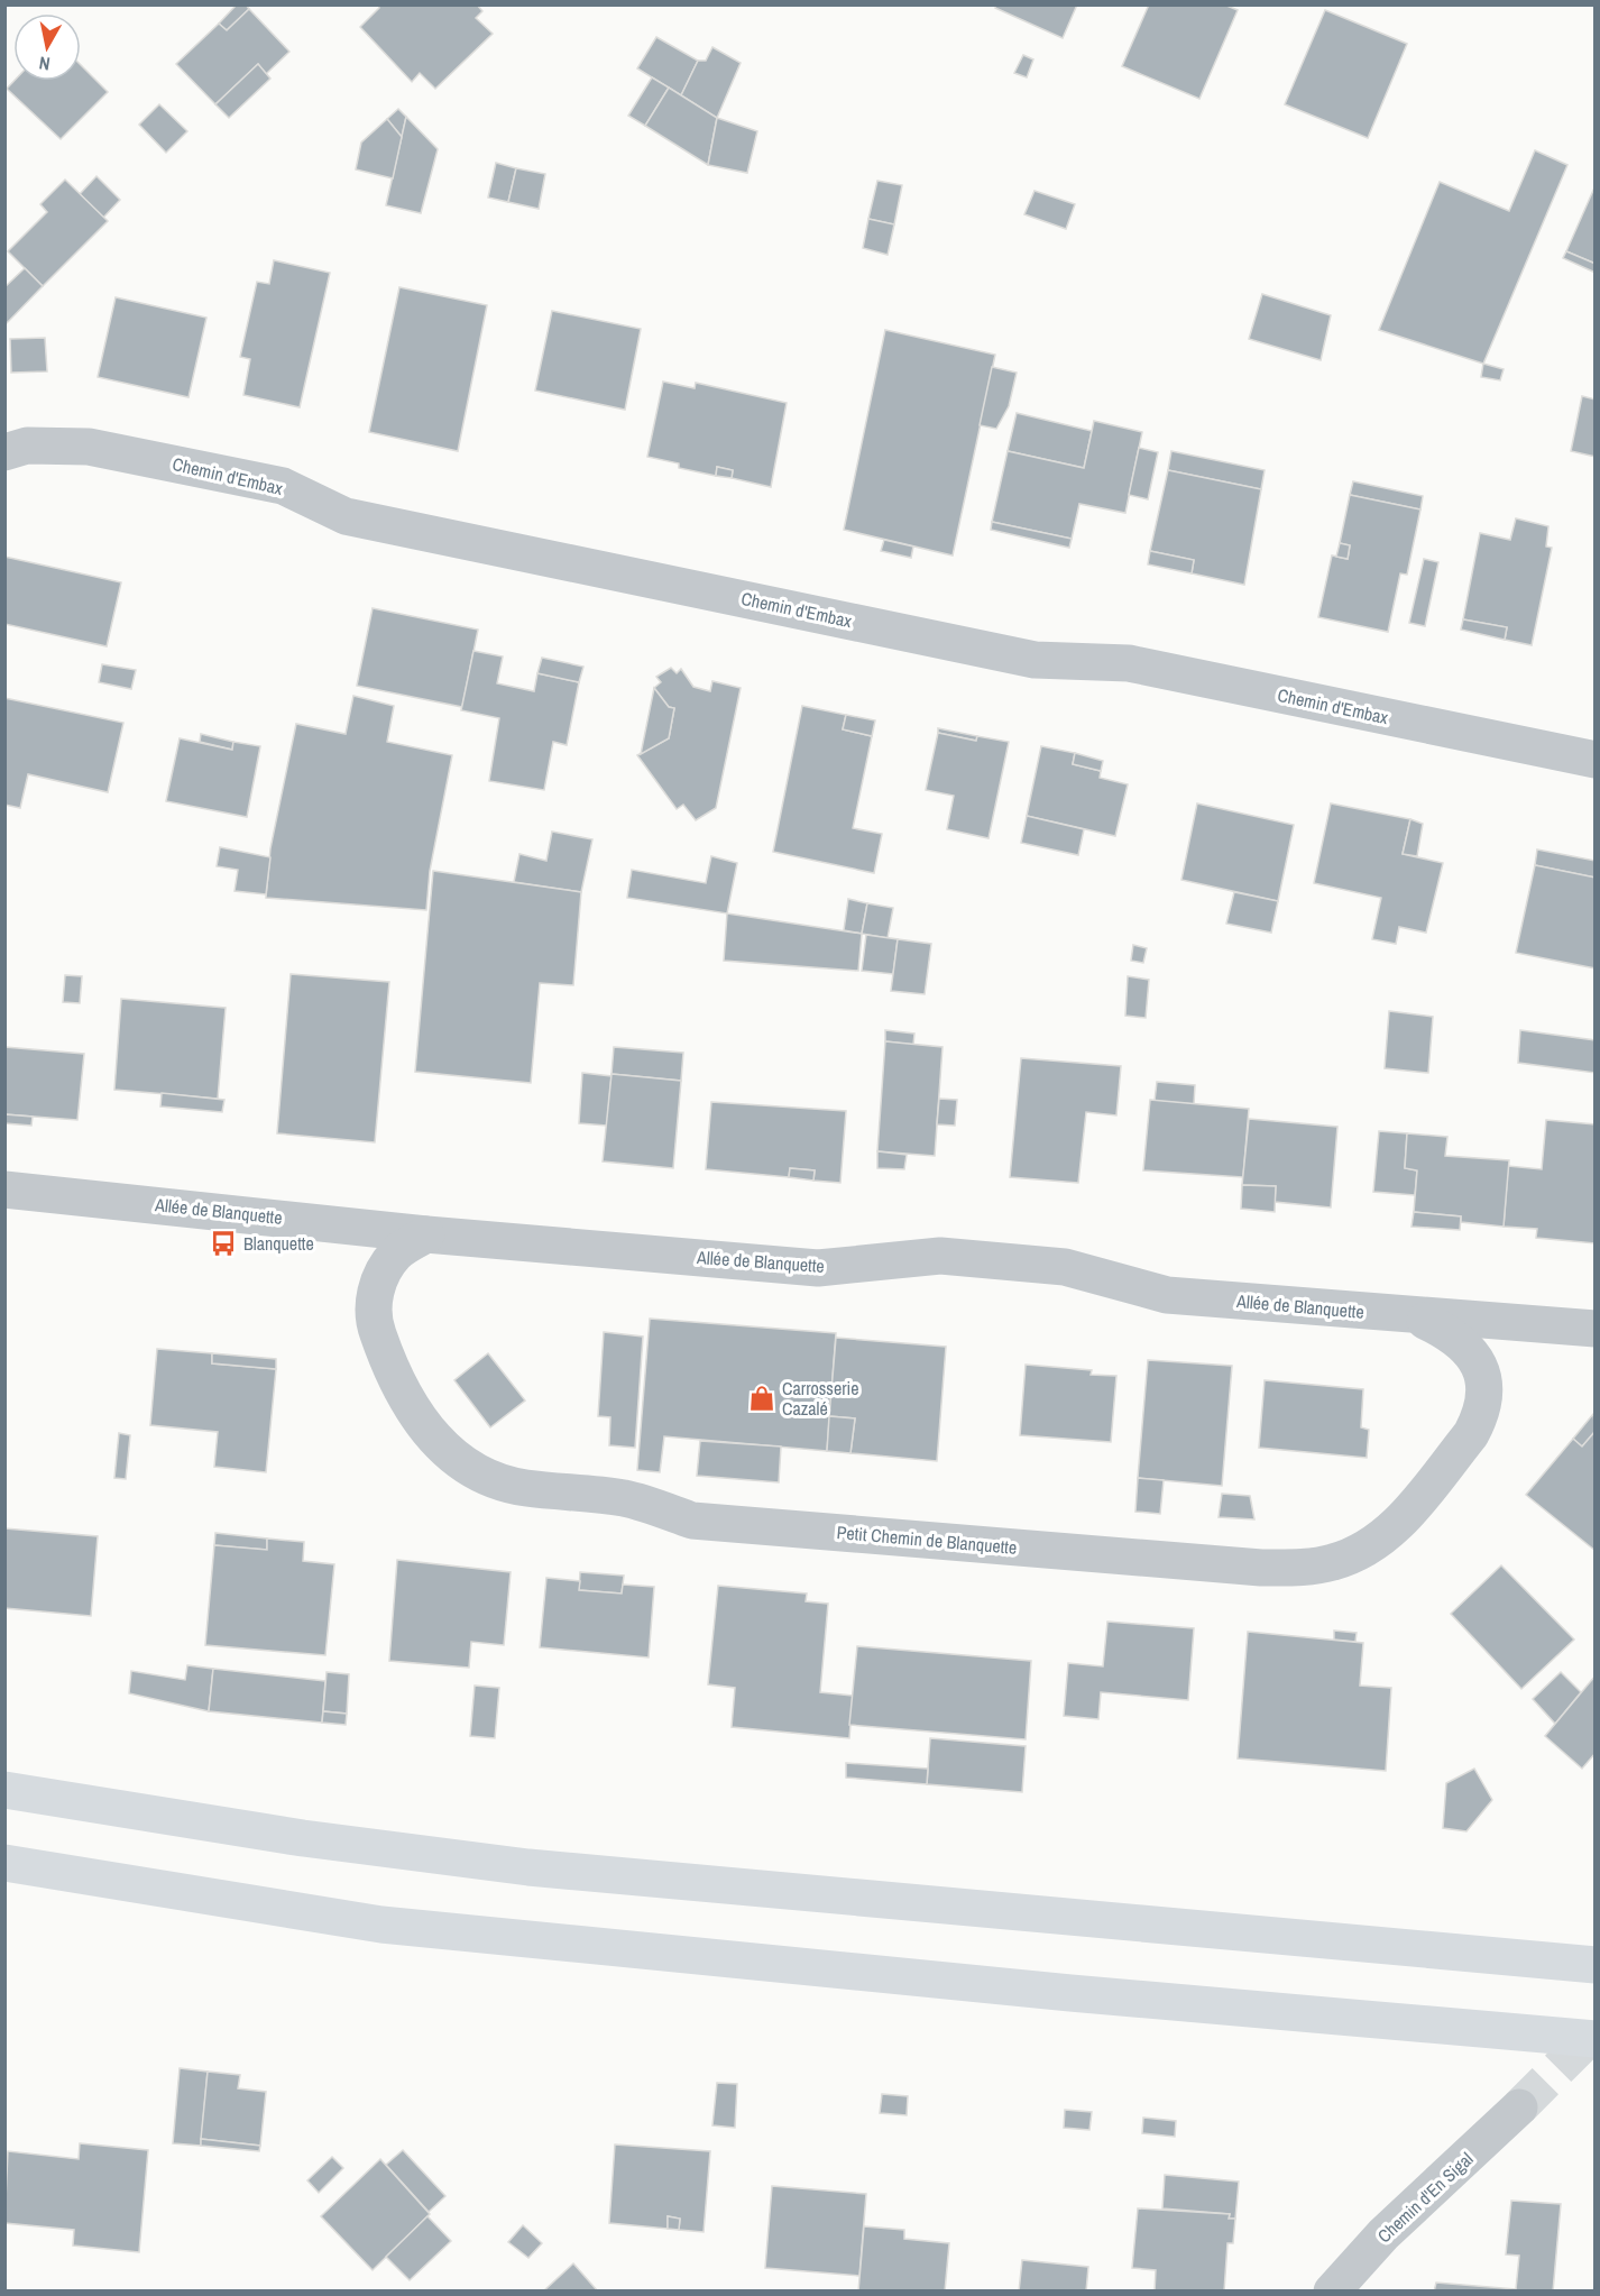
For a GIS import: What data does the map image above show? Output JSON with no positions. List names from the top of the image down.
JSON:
{
  "streets": {
    "street": [
      "Chemin d'Embax",
      "Allée de Blanquette",
      "Petit Chemin de Blanquette",
      "Chemin d'En Sigal"
    ]
  },
  "crossings": [
    ["Allée de Blanquette", "Petit Chemin de Blanquette"]
  ],
  "places": {
    "bus stop": ["Blanquette"],
    "shop": ["Carrosserie Cazalé"]
  },
  "north": "bottom"
}
